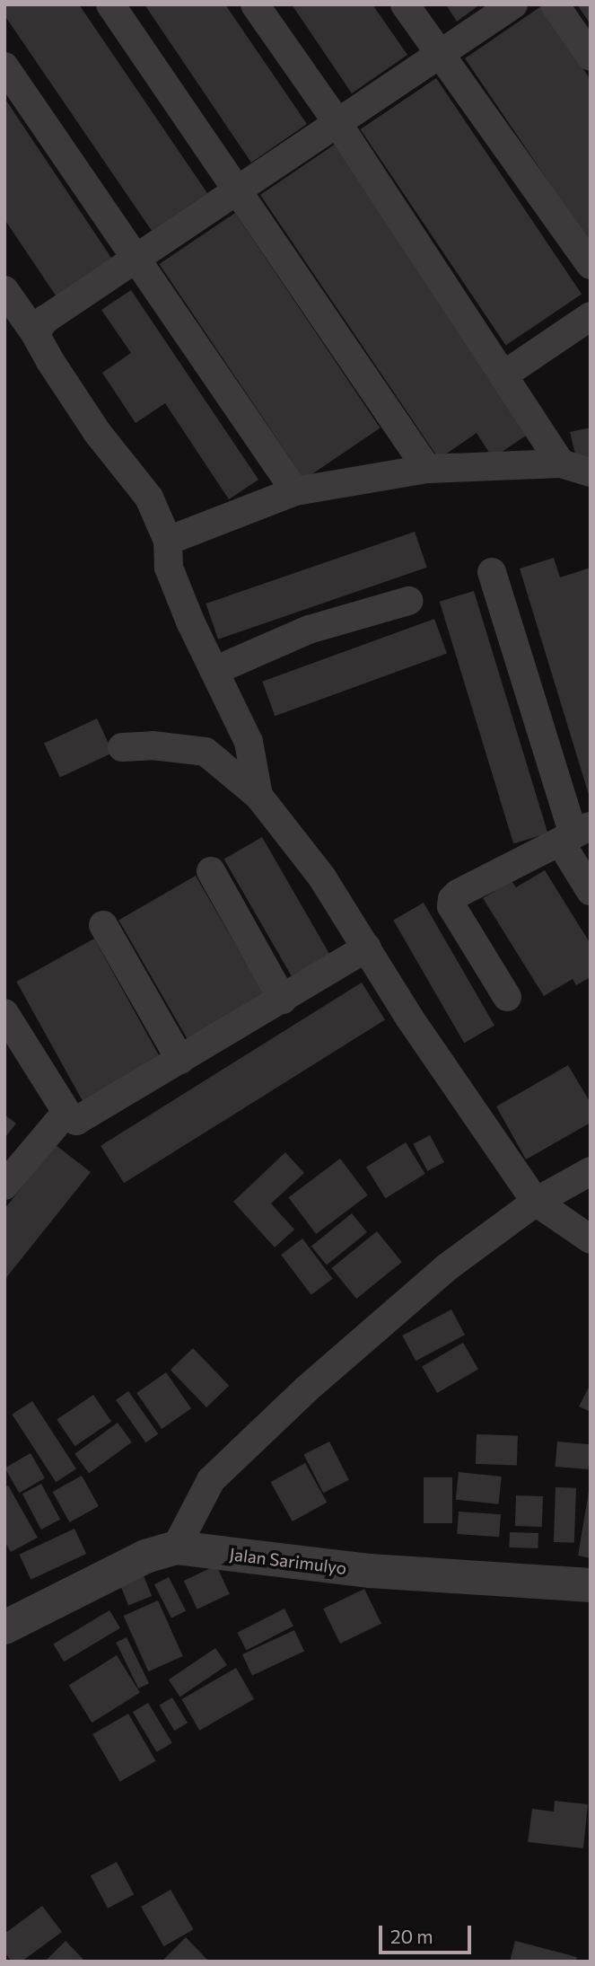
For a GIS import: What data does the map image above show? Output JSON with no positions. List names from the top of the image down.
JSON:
{
  "streets": {
    "street": ["Jalan Sarimulyo"]
  },
  "scale_bar": "20 m"
}
